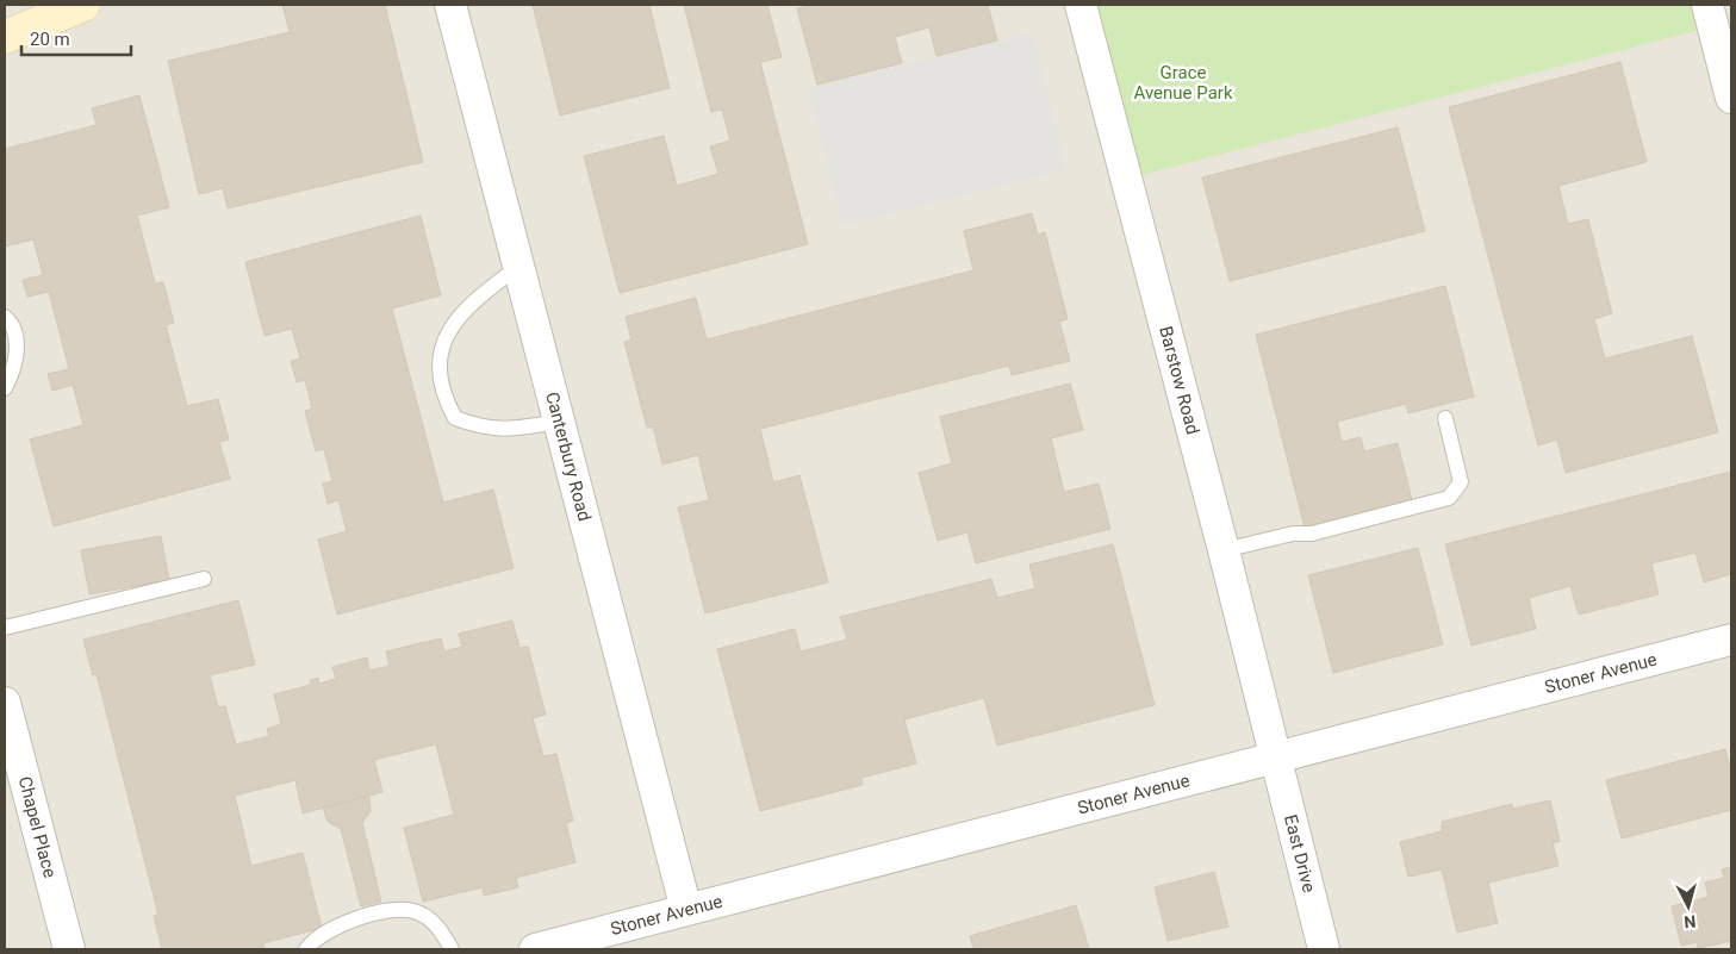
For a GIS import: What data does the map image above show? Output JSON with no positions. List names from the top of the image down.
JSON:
{
  "streets": {
    "street": [
      "Barstow Road",
      "Canterbury Road",
      "Stoner Avenue",
      "Chapel Place",
      "East Drive"
    ]
  },
  "crossings": [
    ["Barstow Road", "Stoner Avenue"],
    ["Barstow Road", "East Drive"],
    ["Canterbury Road", "Stoner Avenue"],
    ["Stoner Avenue", "East Drive"]
  ],
  "parks": ["Grace Avenue Park"],
  "scale_bar": "20 m",
  "north": "bottom"
}
